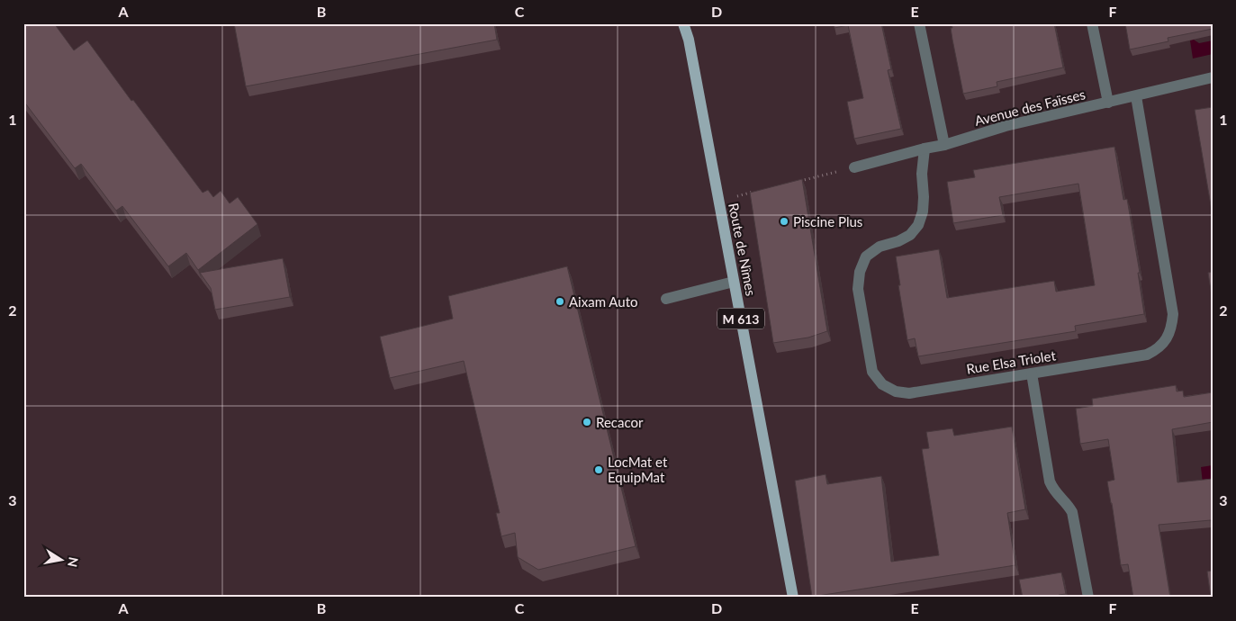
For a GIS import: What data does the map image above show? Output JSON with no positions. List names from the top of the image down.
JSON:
{
  "streets": {
    "main road": ["Route de Nîmes", "M 613"],
    "street": ["Avenue des Faïsses", "Rue Elsa Triolet"]
  },
  "crossings": [
    ["Avenue des Faïsses", "Rue Elsa Triolet"]
  ],
  "places": [
    "Piscine Plus",
    "Aixam Auto",
    "Recacor",
    "LocMat et EquipMat"
  ],
  "north": "right",
  "grid": {
    "columns": [
      "A",
      "B",
      "C",
      "D",
      "E",
      "F"
    ],
    "rows": ["1", "2", "3"]
  }
}
